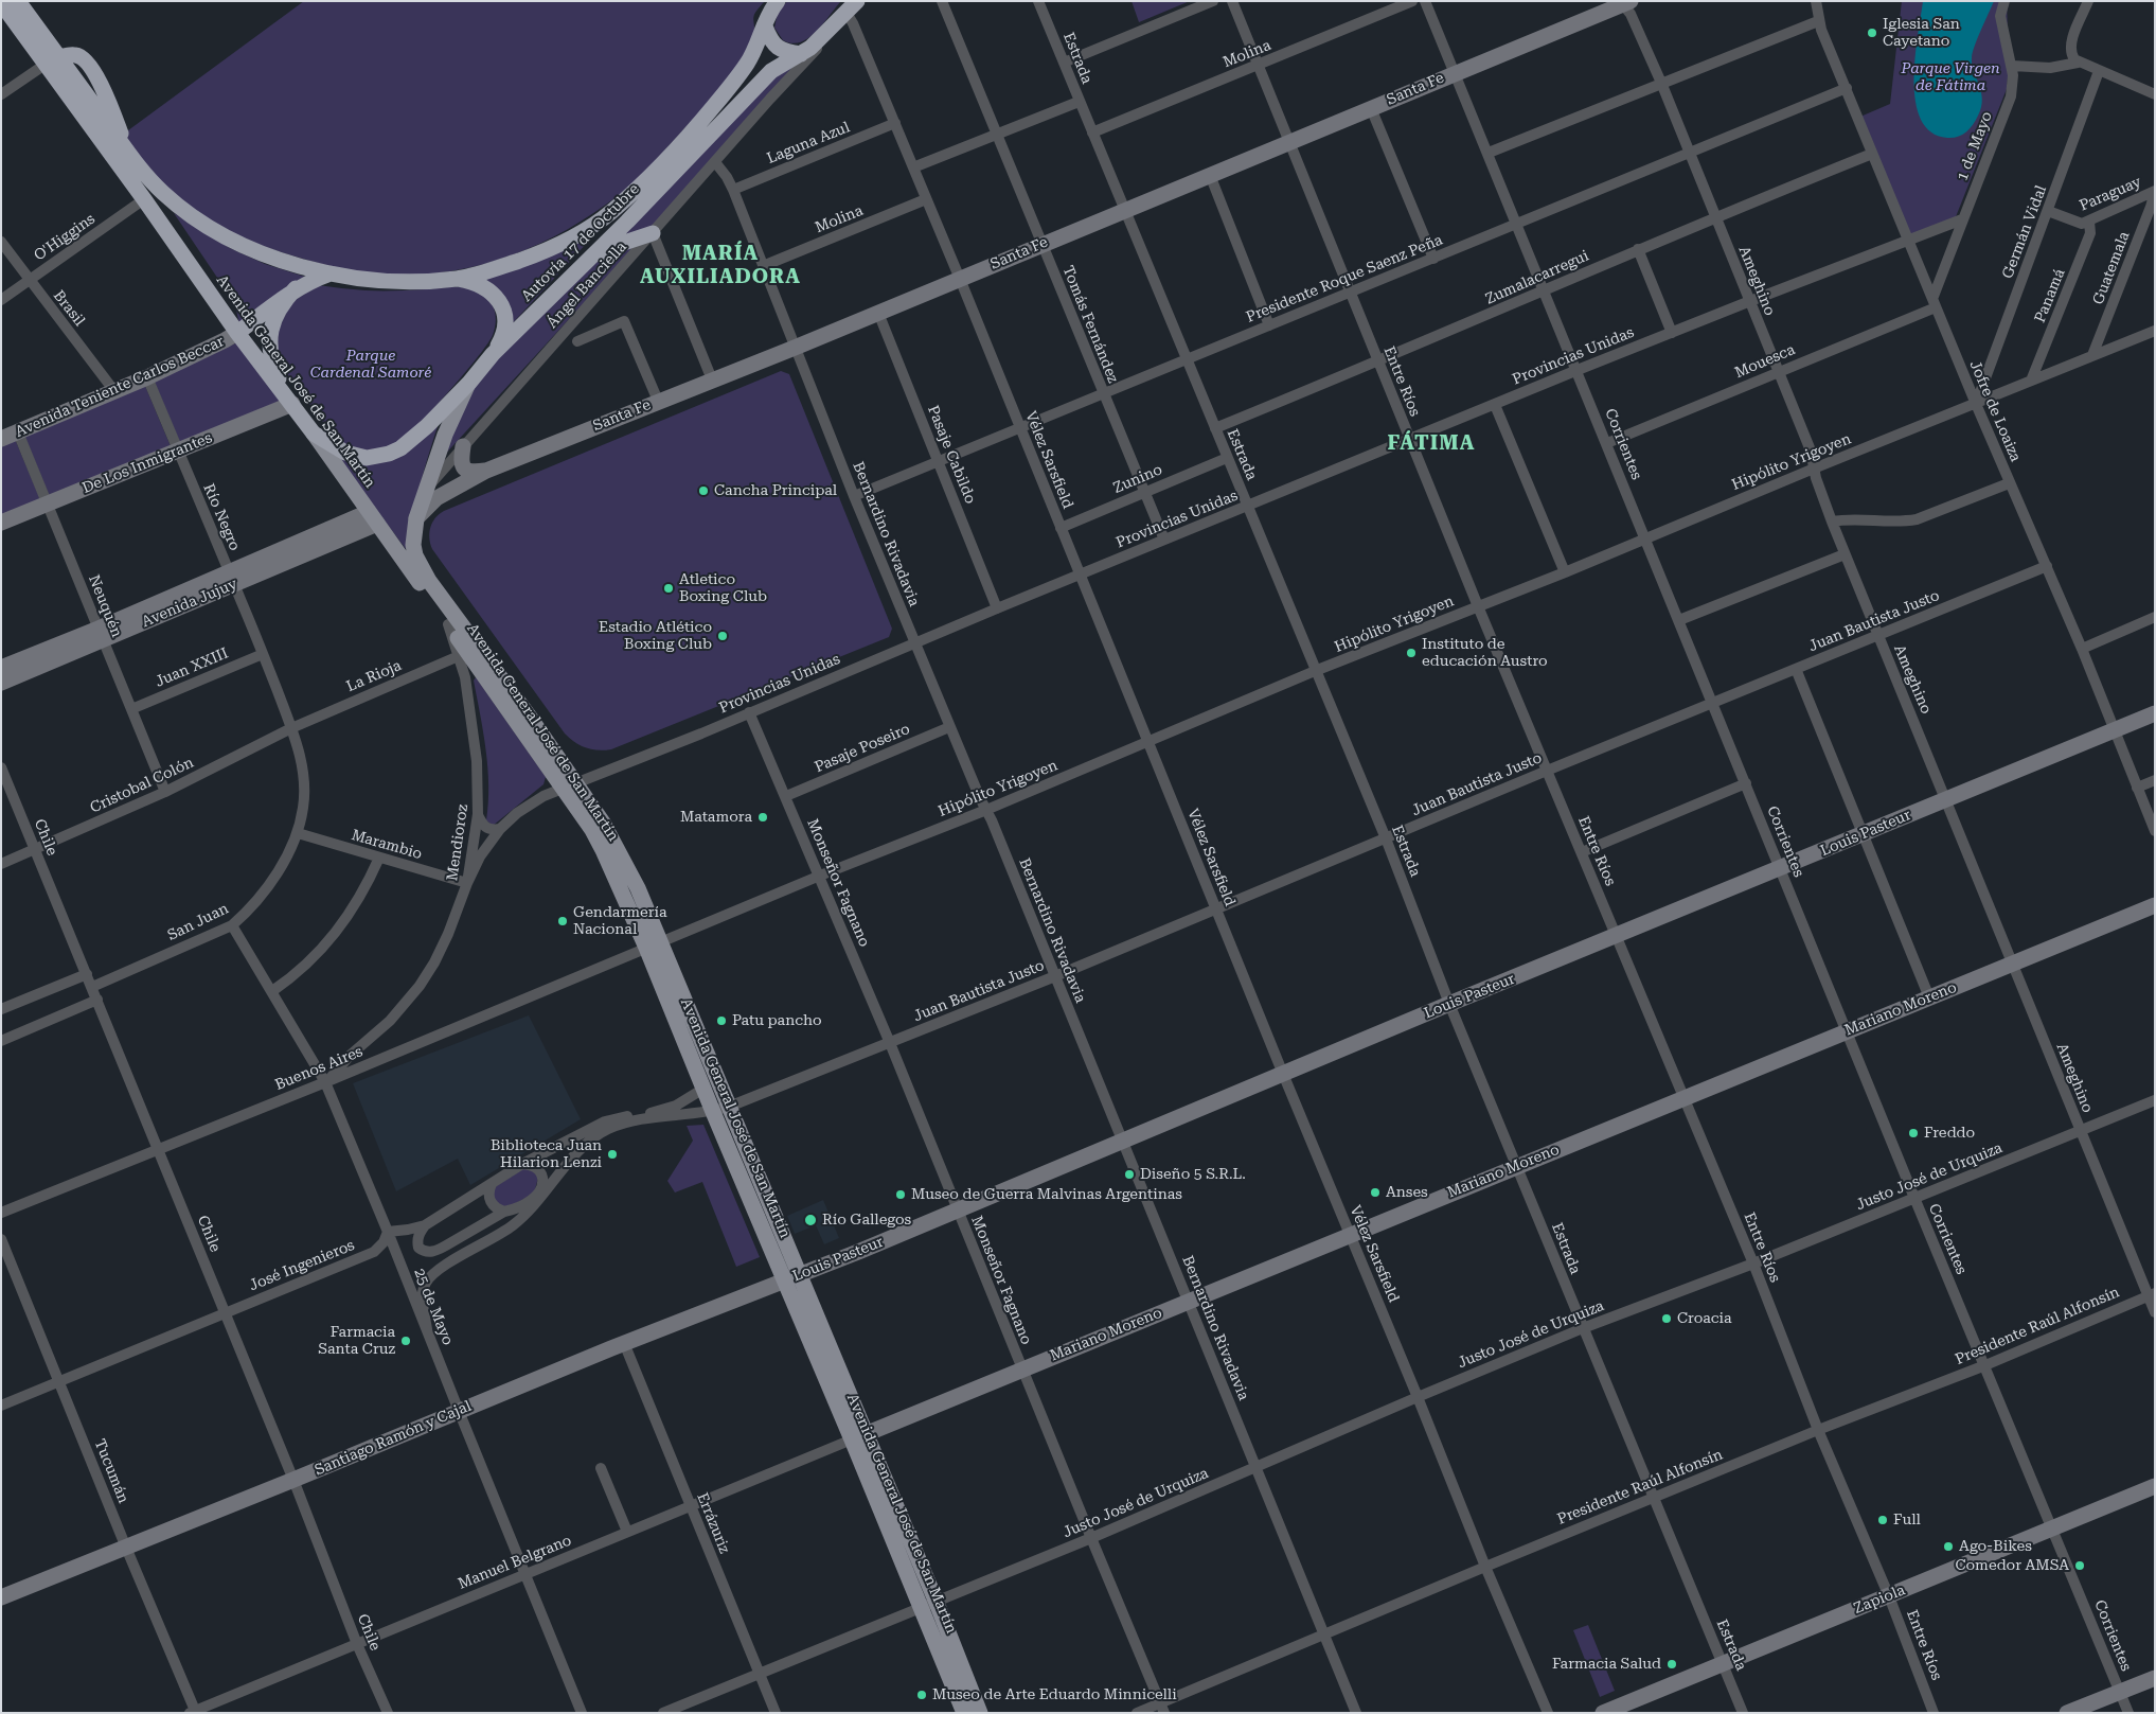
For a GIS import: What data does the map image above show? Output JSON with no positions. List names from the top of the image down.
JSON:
{
  "streets": {
    "highway": ["Autovía 17 de Octubre", "Avenida General José de San Martín"],
    "street": [
      "Molina",
      "Estrada",
      "Santa Fe",
      "Laguna Azul",
      "1 de Mayo",
      "Paraguay",
      "Germán Vidal",
      "O'Higgins",
      "Guatemala",
      "Zumalacarregui",
      "Presidente Roque Saenz Peña",
      "Ameghino",
      "Ángel Banciella",
      "Panamá",
      "Brasil",
      "Tomás Fernández",
      "Provincias Unidas",
      "Mouesca",
      "Entre Ríos",
      "Avenida Teniente Carlos Beccar",
      "Jofre de Loaiza",
      "Corrientes",
      "Pasaje Cabildo",
      "Vélez Sarsfield",
      "Hipólito Yrigoyen",
      "De Los Inmigrantes",
      "Zunino",
      "Río Negro",
      "Bernardino Rivadavia",
      "Avenida Jujuy",
      "Neuquén",
      "Juan Bautista Justo",
      "Juan XXIII",
      "La Rioja",
      "Pasaje Poseiro",
      "Cristobal Colón",
      "Louis Pasteur",
      "Chile",
      "Mendioroz",
      "Marambio",
      "Monseñor Fagnano",
      "San Juan",
      "Mariano Moreno",
      "Buenos Aires",
      "Justo José de Urquiza",
      "José Ingenieros",
      "25 de Mayo",
      "Presidente Raúl Alfonsín",
      "Santiago Ramón y Cajal",
      "Tucumán",
      "Errázuriz",
      "Manuel Belgrano",
      "Zapiola"
    ]
  },
  "crossings": [
    ["Molina", "Estrada"],
    ["Molina", "Entre Ríos"],
    ["Molina", "Vélez Sarsfield"],
    ["Molina", "Bernardino Rivadavia"],
    ["Estrada", "Santa Fe"],
    ["Estrada", "Zumalacarregui"],
    ["Estrada", "Presidente Roque Saenz Peña"],
    ["Estrada", "Provincias Unidas"],
    ["Estrada", "Hipólito Yrigoyen"],
    ["Estrada", "Zunino"],
    ["Estrada", "Juan Bautista Justo"],
    ["Estrada", "Louis Pasteur"],
    ["Estrada", "Mariano Moreno"],
    ["Estrada", "Justo José de Urquiza"],
    ["Estrada", "Presidente Raúl Alfonsín"],
    ["Estrada", "Zapiola"],
    ["Santa Fe", "Ameghino"],
    ["Santa Fe", "Tomás Fernández"],
    ["Santa Fe", "Avenida General José de San Martín"],
    ["Santa Fe", "Entre Ríos"],
    ["Santa Fe", "Corrientes"],
    ["Santa Fe", "Pasaje Cabildo"],
    ["Santa Fe", "Vélez Sarsfield"],
    ["Santa Fe", "Bernardino Rivadavia"],
    ["Laguna Azul", "Vélez Sarsfield"],
    ["Laguna Azul", "Bernardino Rivadavia"],
    ["1 de Mayo", "Provincias Unidas"],
    ["1 de Mayo", "Mouesca"],
    ["1 de Mayo", "Jofre de Loaiza"],
    ["Paraguay", "Germán Vidal"],
    ["Paraguay", "Guatemala"],
    ["Paraguay", "Panamá"],
    ["Germán Vidal", "Jofre de Loaiza"],
    ["Germán Vidal", "Hipólito Yrigoyen"],
    ["O'Higgins", "Brasil"],
    ["O'Higgins", "Avenida General José de San Martín"],
    ["Autovía 17 de Octubre", "Ángel Banciella"],
    ["Autovía 17 de Octubre", "Avenida General José de San Martín"],
    ["Autovía 17 de Octubre", "Vélez Sarsfield"],
    ["Guatemala", "Hipólito Yrigoyen"],
    ["Zumalacarregui", "Ameghino"],
    ["Zumalacarregui", "Entre Ríos"],
    ["Zumalacarregui", "Jofre de Loaiza"],
    ["Zumalacarregui", "Corrientes"],
    ["Presidente Roque Saenz Peña", "Ameghino"],
    ["Presidente Roque Saenz Peña", "Tomás Fernández"],
    ["Presidente Roque Saenz Peña", "Entre Ríos"],
    ["Presidente Roque Saenz Peña", "Jofre de Loaiza"],
    ["Presidente Roque Saenz Peña", "Corrientes"],
    ["Presidente Roque Saenz Peña", "Pasaje Cabildo"],
    ["Presidente Roque Saenz Peña", "Vélez Sarsfield"],
    ["Presidente Roque Saenz Peña", "Bernardino Rivadavia"],
    ["Ameghino", "Provincias Unidas"],
    ["Ameghino", "Mouesca"],
    ["Ameghino", "Hipólito Yrigoyen"],
    ["Ameghino", "Juan Bautista Justo"],
    ["Ameghino", "Louis Pasteur"],
    ["Ameghino", "Mariano Moreno"],
    ["Ameghino", "Justo José de Urquiza"],
    ["Ameghino", "Presidente Raúl Alfonsín"],
    ["Ángel Banciella", "Avenida General José de San Martín"],
    ["Ángel Banciella", "Bernardino Rivadavia"],
    ["Panamá", "Hipólito Yrigoyen"],
    ["Brasil", "Avenida Teniente Carlos Beccar"],
    ["Tomás Fernández", "Provincias Unidas"],
    ["Tomás Fernández", "Zunino"],
    ["Provincias Unidas", "Avenida General José de San Martín"],
    ["Provincias Unidas", "Entre Ríos"],
    ["Provincias Unidas", "Jofre de Loaiza"],
    ["Provincias Unidas", "Corrientes"],
    ["Provincias Unidas", "Pasaje Cabildo"],
    ["Provincias Unidas", "Vélez Sarsfield"],
    ["Provincias Unidas", "Bernardino Rivadavia"],
    ["Provincias Unidas", "Mendioroz"],
    ["Provincias Unidas", "Marambio"],
    ["Provincias Unidas", "Monseñor Fagnano"],
    ["Mouesca", "Jofre de Loaiza"],
    ["Mouesca", "Corrientes"],
    ["Avenida General José de San Martín", "Avenida Teniente Carlos Beccar"],
    ["Avenida General José de San Martín", "Hipólito Yrigoyen"],
    ["Avenida General José de San Martín", "De Los Inmigrantes"],
    ["Avenida General José de San Martín", "Avenida Jujuy"],
    ["Avenida General José de San Martín", "Juan Bautista Justo"],
    ["Avenida General José de San Martín", "La Rioja"],
    ["Avenida General José de San Martín", "Louis Pasteur"],
    ["Avenida General José de San Martín", "Mendioroz"],
    ["Avenida General José de San Martín", "Mariano Moreno"],
    ["Avenida General José de San Martín", "Buenos Aires"],
    ["Avenida General José de San Martín", "Justo José de Urquiza"],
    ["Avenida General José de San Martín", "Santiago Ramón y Cajal"],
    ["Avenida General José de San Martín", "Manuel Belgrano"],
    ["Entre Ríos", "Hipólito Yrigoyen"],
    ["Entre Ríos", "Juan Bautista Justo"],
    ["Entre Ríos", "Louis Pasteur"],
    ["Entre Ríos", "Mariano Moreno"],
    ["Entre Ríos", "Justo José de Urquiza"],
    ["Entre Ríos", "Presidente Raúl Alfonsín"],
    ["Entre Ríos", "Zapiola"],
    ["Avenida Teniente Carlos Beccar", "Río Negro"],
    ["Avenida Teniente Carlos Beccar", "Neuquén"],
    ["Jofre de Loaiza", "Hipólito Yrigoyen"],
    ["Jofre de Loaiza", "Juan Bautista Justo"],
    ["Jofre de Loaiza", "Louis Pasteur"],
    ["Corrientes", "Hipólito Yrigoyen"],
    ["Corrientes", "Juan Bautista Justo"],
    ["Corrientes", "Louis Pasteur"],
    ["Corrientes", "Mariano Moreno"],
    ["Corrientes", "Justo José de Urquiza"],
    ["Corrientes", "Presidente Raúl Alfonsín"],
    ["Corrientes", "Zapiola"],
    ["Vélez Sarsfield", "Hipólito Yrigoyen"],
    ["Vélez Sarsfield", "Zunino"],
    ["Vélez Sarsfield", "Juan Bautista Justo"],
    ["Vélez Sarsfield", "Louis Pasteur"],
    ["Vélez Sarsfield", "Mariano Moreno"],
    ["Vélez Sarsfield", "Justo José de Urquiza"],
    ["Vélez Sarsfield", "Presidente Raúl Alfonsín"],
    ["Hipólito Yrigoyen", "Bernardino Rivadavia"],
    ["Hipólito Yrigoyen", "Monseñor Fagnano"],
    ["Hipólito Yrigoyen", "Buenos Aires"],
    ["De Los Inmigrantes", "Río Negro"],
    ["De Los Inmigrantes", "Neuquén"],
    ["Río Negro", "Avenida Jujuy"],
    ["Río Negro", "Juan XXIII"],
    ["Río Negro", "La Rioja"],
    ["Río Negro", "Cristobal Colón"],
    ["Río Negro", "San Juan"],
    ["Bernardino Rivadavia", "Juan Bautista Justo"],
    ["Bernardino Rivadavia", "Pasaje Poseiro"],
    ["Bernardino Rivadavia", "Louis Pasteur"],
    ["Bernardino Rivadavia", "Mariano Moreno"],
    ["Bernardino Rivadavia", "Justo José de Urquiza"],
    ["Bernardino Rivadavia", "Presidente Raúl Alfonsín"],
    ["Avenida Jujuy", "Neuquén"],
    ["Neuquén", "Juan XXIII"],
    ["Neuquén", "Cristobal Colón"],
    ["Juan Bautista Justo", "Monseñor Fagnano"],
    ["La Rioja", "Cristobal Colón"],
    ["La Rioja", "Mendioroz"],
    ["La Rioja", "San Juan"],
    ["Pasaje Poseiro", "Monseñor Fagnano"],
    ["Cristobal Colón", "Chile"],
    ["Cristobal Colón", "San Juan"],
    ["Louis Pasteur", "Monseñor Fagnano"],
    ["Louis Pasteur", "Santiago Ramón y Cajal"],
    ["Chile", "San Juan"],
    ["Chile", "Buenos Aires"],
    ["Chile", "José Ingenieros"],
    ["Chile", "Santiago Ramón y Cajal"],
    ["Chile", "Manuel Belgrano"],
    ["Mendioroz", "Marambio"],
    ["Mendioroz", "Buenos Aires"],
    ["Mendioroz", "25 de Mayo"],
    ["Marambio", "San Juan"],
    ["Monseñor Fagnano", "Mariano Moreno"],
    ["Monseñor Fagnano", "Justo José de Urquiza"],
    ["Monseñor Fagnano", "Presidente Raúl Alfonsín"],
    ["San Juan", "25 de Mayo"],
    ["Mariano Moreno", "Manuel Belgrano"],
    ["Buenos Aires", "25 de Mayo"],
    ["Justo José de Urquiza", "Errázuriz"],
    ["José Ingenieros", "25 de Mayo"],
    ["José Ingenieros", "Tucumán"],
    ["25 de Mayo", "Santiago Ramón y Cajal"],
    ["25 de Mayo", "Manuel Belgrano"],
    ["Santiago Ramón y Cajal", "Tucumán"],
    ["Santiago Ramón y Cajal", "Errázuriz"],
    ["Tucumán", "Manuel Belgrano"],
    ["Errázuriz", "Manuel Belgrano"]
  ],
  "districts": ["MARÍA AUXILIADORA", "FÁTIMA"],
  "parks": ["Parque Virgen de Fátima", "Parque Cardenal Samoré"],
  "places": [
    "Iglesia San Cayetano",
    "Cancha Principal",
    "Atletico Boxing Club",
    "Estadio Atlético Boxing Club",
    "Instituto de educación Austro",
    "Matamora",
    "Gendarmería Nacional",
    "Patu pancho",
    "Freddo",
    "Biblioteca Juan Hilarion Lenzi",
    "Diseño 5 S.R.L.",
    "Anses",
    "Museo de Guerra Malvinas Argentinas",
    "Río Gallegos",
    "Croacia",
    "Farmacia Santa Cruz",
    "Full",
    "Ago-Bikes",
    "Comedor AMSA",
    "Farmacia Salud",
    "Museo de Arte Eduardo Minnicelli"
  ]
}
